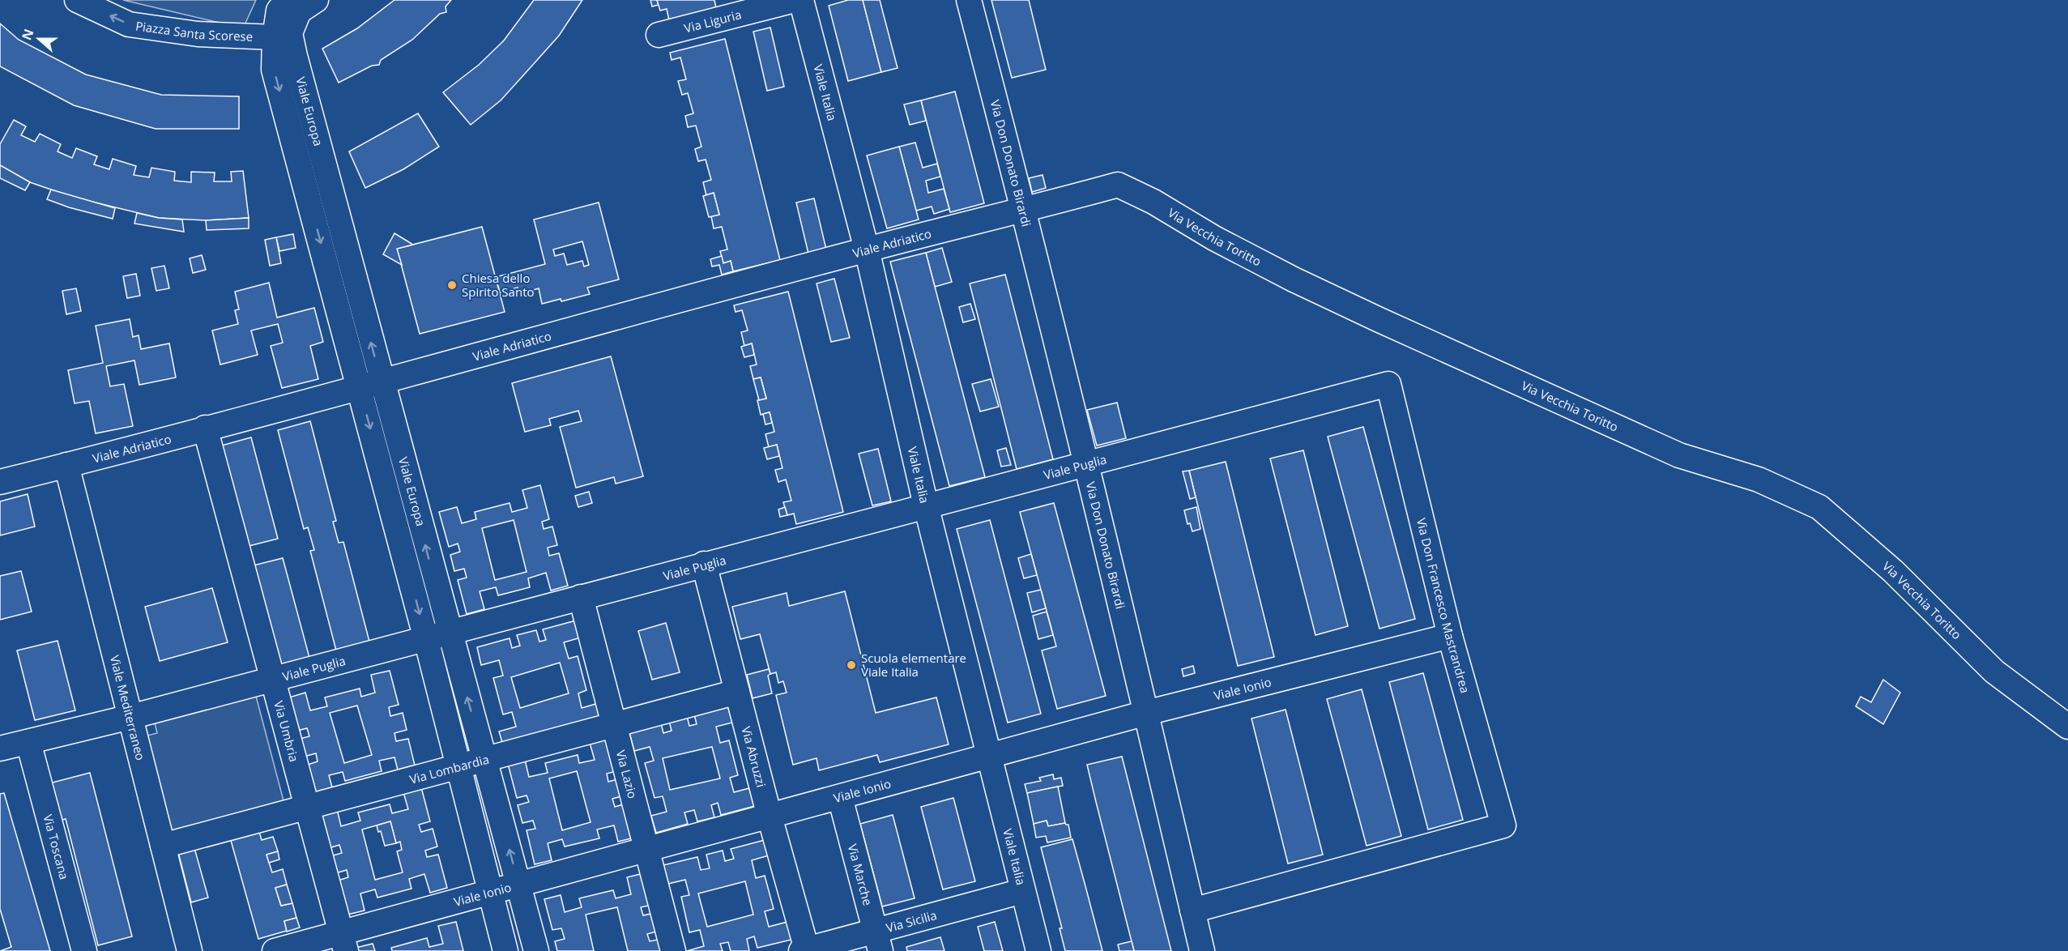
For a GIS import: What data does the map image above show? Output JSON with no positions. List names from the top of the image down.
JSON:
{
  "streets": {
    "street": [
      "Via Liguria",
      "Piazza Santa Scorese",
      "Viale Italia",
      "Viale Europa",
      "Via Don Donato Birardi",
      "Via Vecchia Toritto",
      "Viale Adriatico",
      "Viale Puglia",
      "Via Don Francesco Mastrandrea",
      "Viale Ionio",
      "Viale Mediterraneo",
      "Via Umbria",
      "Via Abruzzi",
      "Via Lombardia",
      "Via Lazio",
      "Via Toscana",
      "Via Marche",
      "Via Sicilia"
    ]
  },
  "crossings": [
    ["Piazza Santa Scorese", "Viale Europa"],
    ["Viale Italia", "Viale Adriatico"],
    ["Viale Italia", "Viale Puglia"],
    ["Viale Italia", "Viale Ionio"],
    ["Viale Italia", "Via Sicilia"],
    ["Viale Europa", "Viale Adriatico"],
    ["Viale Europa", "Viale Puglia"],
    ["Viale Europa", "Viale Ionio"],
    ["Viale Europa", "Via Lombardia"],
    ["Via Don Donato Birardi", "Via Vecchia Toritto"],
    ["Via Don Donato Birardi", "Viale Adriatico"],
    ["Via Don Donato Birardi", "Viale Puglia"],
    ["Via Don Donato Birardi", "Via Don Francesco Mastrandrea"],
    ["Via Don Donato Birardi", "Viale Ionio"],
    ["Via Vecchia Toritto", "Viale Adriatico"],
    ["Viale Adriatico", "Viale Mediterraneo"],
    ["Viale Adriatico", "Via Umbria"],
    ["Viale Puglia", "Via Don Francesco Mastrandrea"],
    ["Viale Puglia", "Viale Mediterraneo"],
    ["Viale Puglia", "Via Umbria"],
    ["Viale Puglia", "Via Abruzzi"],
    ["Viale Puglia", "Via Lazio"],
    ["Viale Puglia", "Via Toscana"],
    ["Via Don Francesco Mastrandrea", "Viale Ionio"],
    ["Viale Ionio", "Via Umbria"],
    ["Viale Ionio", "Via Abruzzi"],
    ["Viale Ionio", "Via Lazio"],
    ["Viale Ionio", "Via Marche"],
    ["Viale Mediterraneo", "Via Lombardia"],
    ["Via Umbria", "Via Lombardia"],
    ["Via Abruzzi", "Via Lombardia"],
    ["Via Abruzzi", "Via Sicilia"],
    ["Via Lombardia", "Via Lazio"],
    ["Via Marche", "Via Sicilia"]
  ],
  "one_way": ["Piazza Santa Scorese"],
  "places": ["Chiesa dello Spirito Santo", "Scuola elementare Viale Italia"],
  "north": "left"
}
